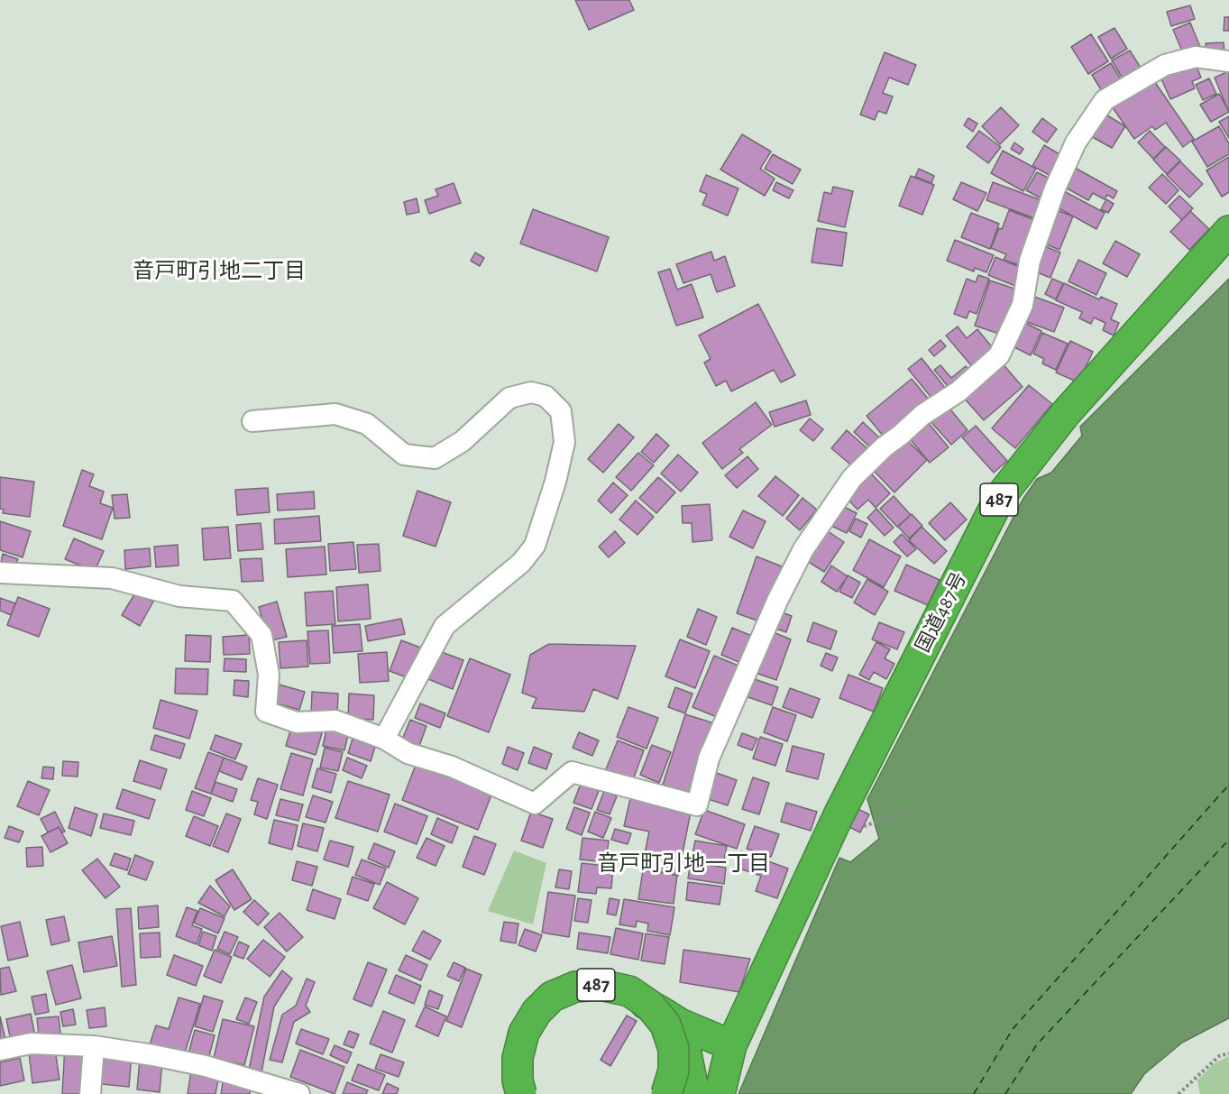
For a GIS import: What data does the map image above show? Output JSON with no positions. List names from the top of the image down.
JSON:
{
  "streets": {
    "highway": ["487", "国道487号"]
  },
  "crossings": [
    ["487", "国道487号"]
  ],
  "districts": ["音戸町引地二丁目", "音戸町引地一丁目"]
}
